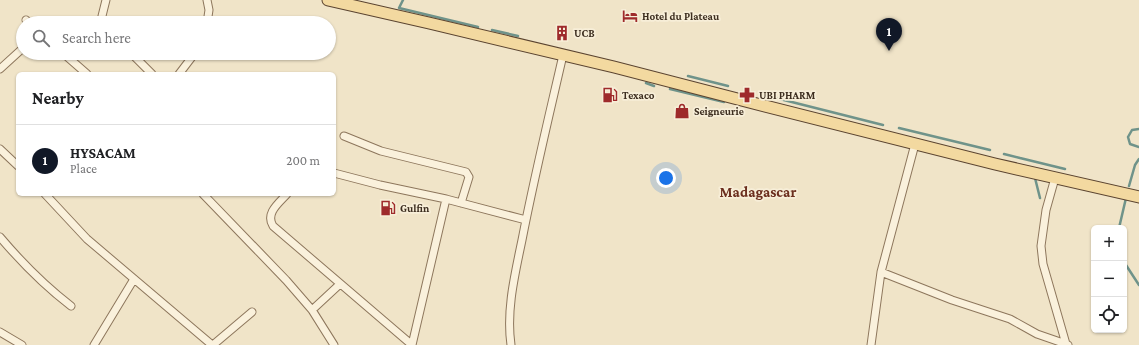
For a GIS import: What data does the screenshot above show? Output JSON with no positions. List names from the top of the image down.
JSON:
{
  "districts": ["Madagascar"],
  "places": {
    "hotel": ["Hotel du Plateau"],
    "building": ["UCB"],
    "fuel station": ["Texaco", "Gulfin"],
    "pharmacy": ["UBI PHARM"],
    "shop": ["Seigneurie"]
  },
  "page": {
    "search": "Search here",
    "pins": "1",
    "heading": "Nearby",
    "list": [
      {
        "mark": "1",
        "name": "HYSACAM",
        "note": "Place",
        "value": "200 m"
      }
    ],
    "map_buttons": ["+", "−"]
  }
}
